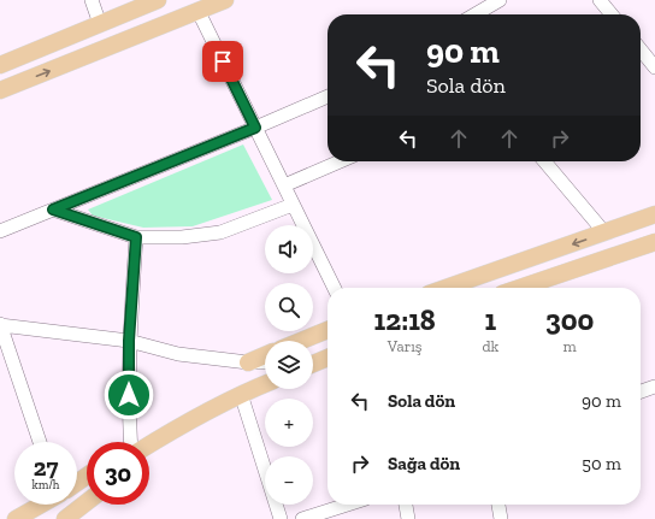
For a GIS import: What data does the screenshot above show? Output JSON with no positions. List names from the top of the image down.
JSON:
{
  "page": {
    "turn": ["90 m", "Sola dön"],
    "map_buttons": ["+", "−"],
    "eta": [
      "12:18",
      "Varış",
      "1",
      "dk",
      "300",
      "m"
    ],
    "list": [
      {
        "name": "Sola dön",
        "value": "90 m"
      },
      {
        "name": "Sağa dön",
        "value": "50 m"
      }
    ],
    "speed": "27 km/h",
    "limit": "30"
  }
}
